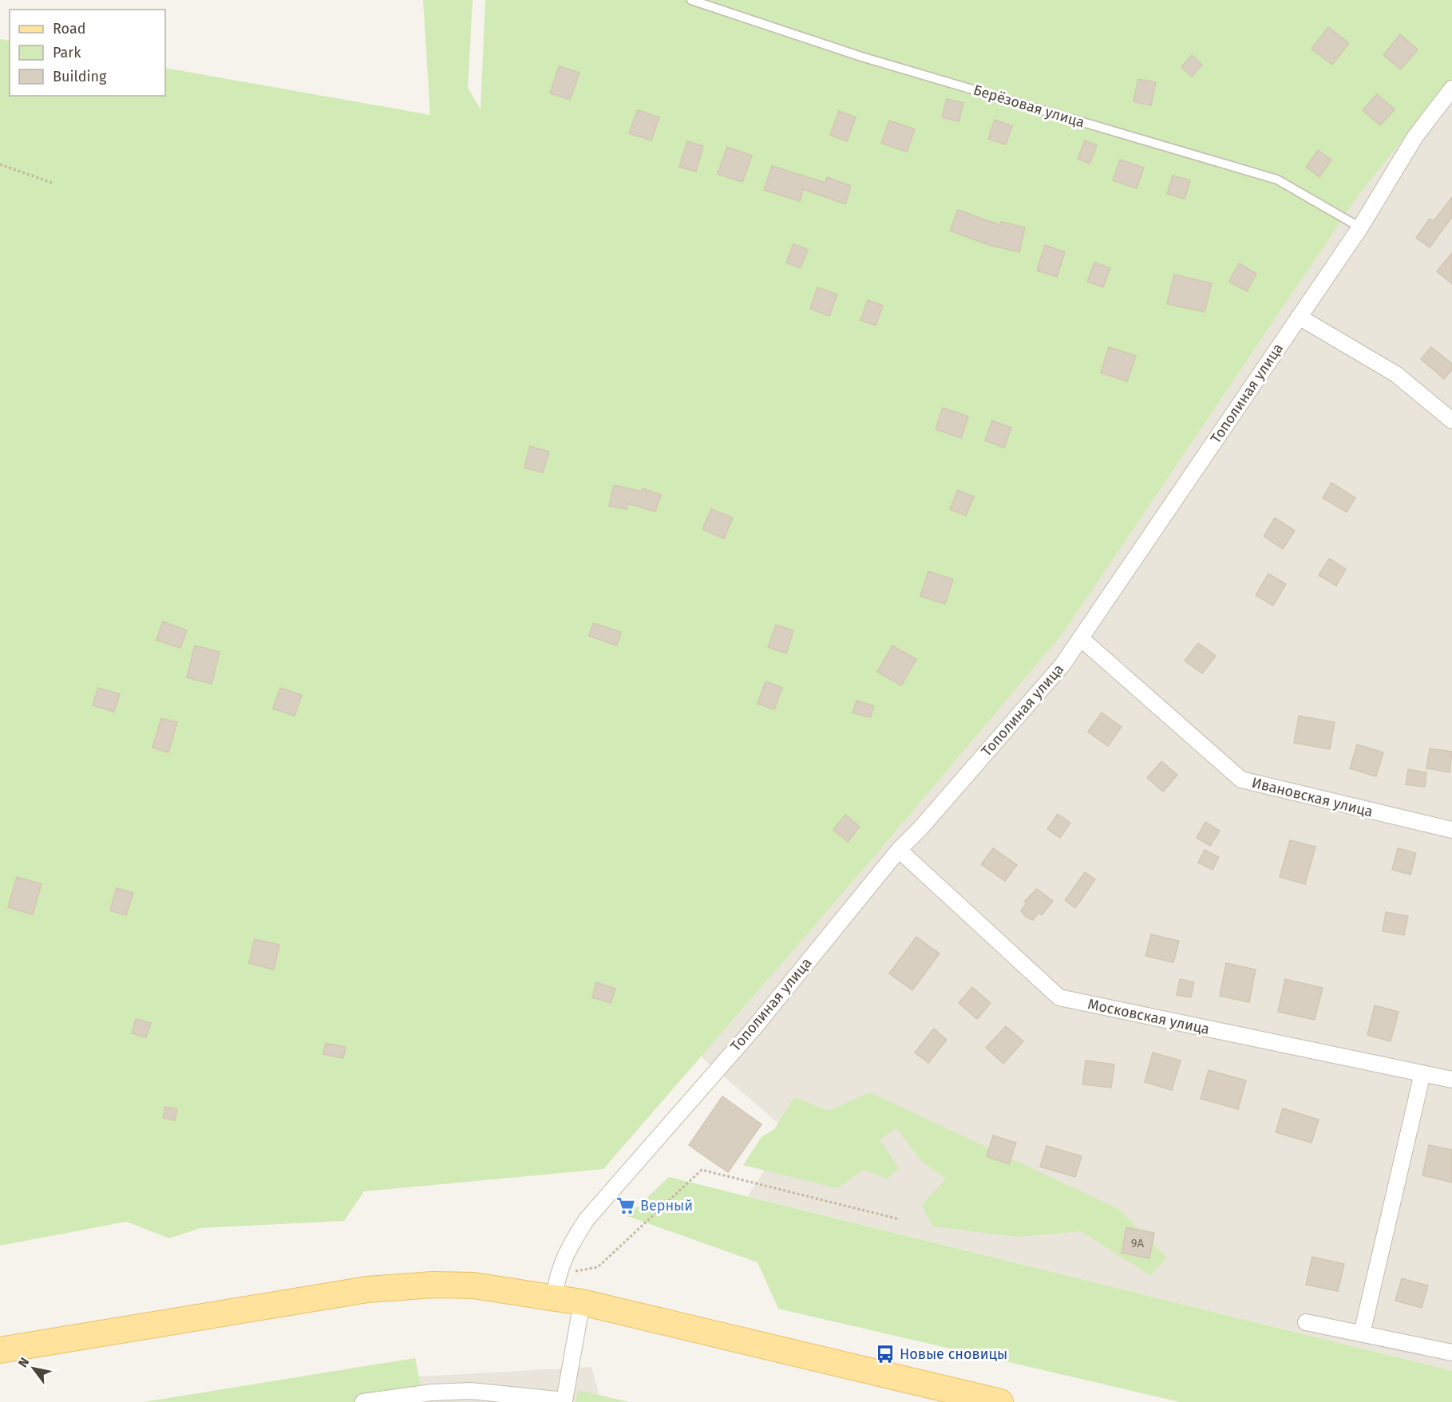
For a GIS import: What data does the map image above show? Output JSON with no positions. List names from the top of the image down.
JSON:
{
  "streets": {
    "street": ["Тополиная улица", "Ивановская улица", "Московская улица"],
    "lane": ["Берёзовая улица"]
  },
  "crossings": [
    ["Берёзовая улица", "Тополиная улица"],
    ["Тополиная улица", "Ивановская улица"],
    ["Тополиная улица", "Московская улица"]
  ],
  "places": {
    "supermarket": ["Верный"],
    "bus stop": ["Новые сновицы"]
  },
  "house_numbers": ["9А"],
  "legend": ["Road", "Park", "Building"],
  "north": "top left"
}
